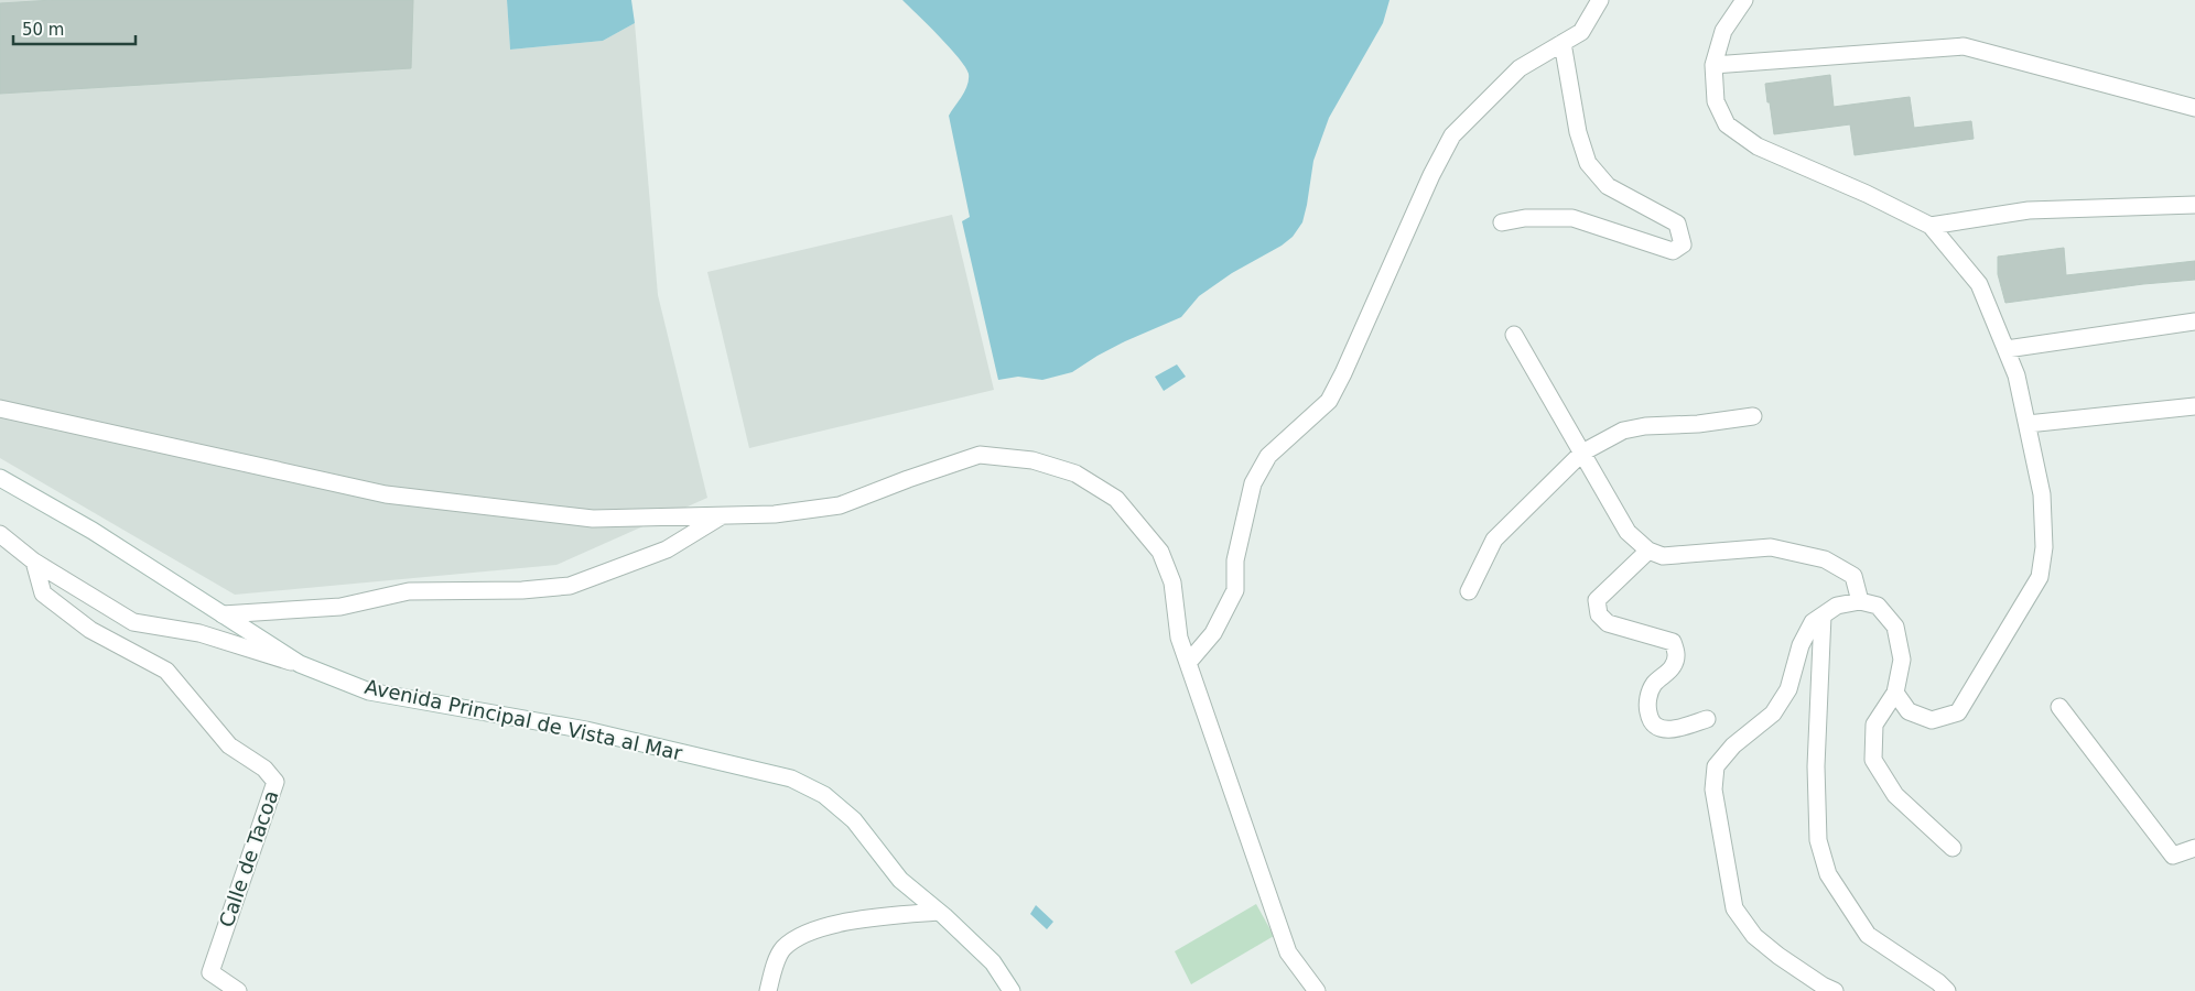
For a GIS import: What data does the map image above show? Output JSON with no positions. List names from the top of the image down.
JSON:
{
  "streets": {
    "street": ["Avenida Principal de Vista al Mar", "Calle de Tacoa"]
  },
  "scale_bar": "50 m"
}
